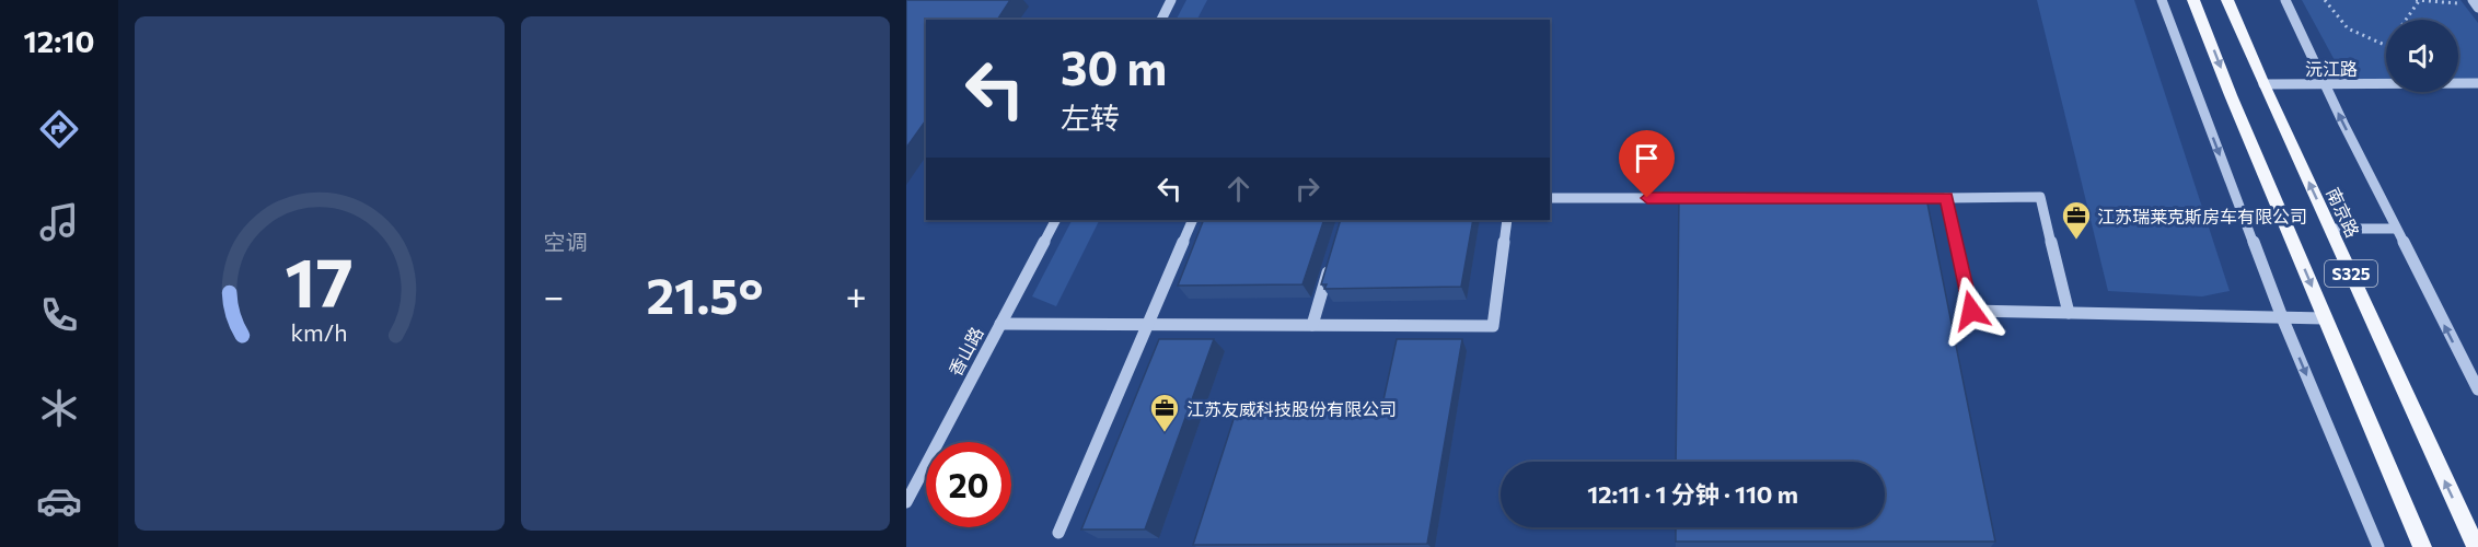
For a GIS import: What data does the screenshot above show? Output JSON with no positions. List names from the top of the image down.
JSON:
{
  "streets": {
    "main road": ["南京路", "S325"],
    "street": ["沅江路", "香山路"]
  },
  "crossings": [
    ["沅江路", "南京路"]
  ],
  "places": {
    "office": ["江苏瑞莱克斯房车有限公司", "江苏友威科技股份有限公司"]
  },
  "page": {
    "tabs": "12:10",
    "tile": "空调",
    "turn": ["30 m", "左转"],
    "heat": ["−", "21.5°", "+"],
    "limit": "20",
    "trip": "12:11 · 1 分钟 · 110 m",
    "gauge": ["17", "km/h"]
  }
}
